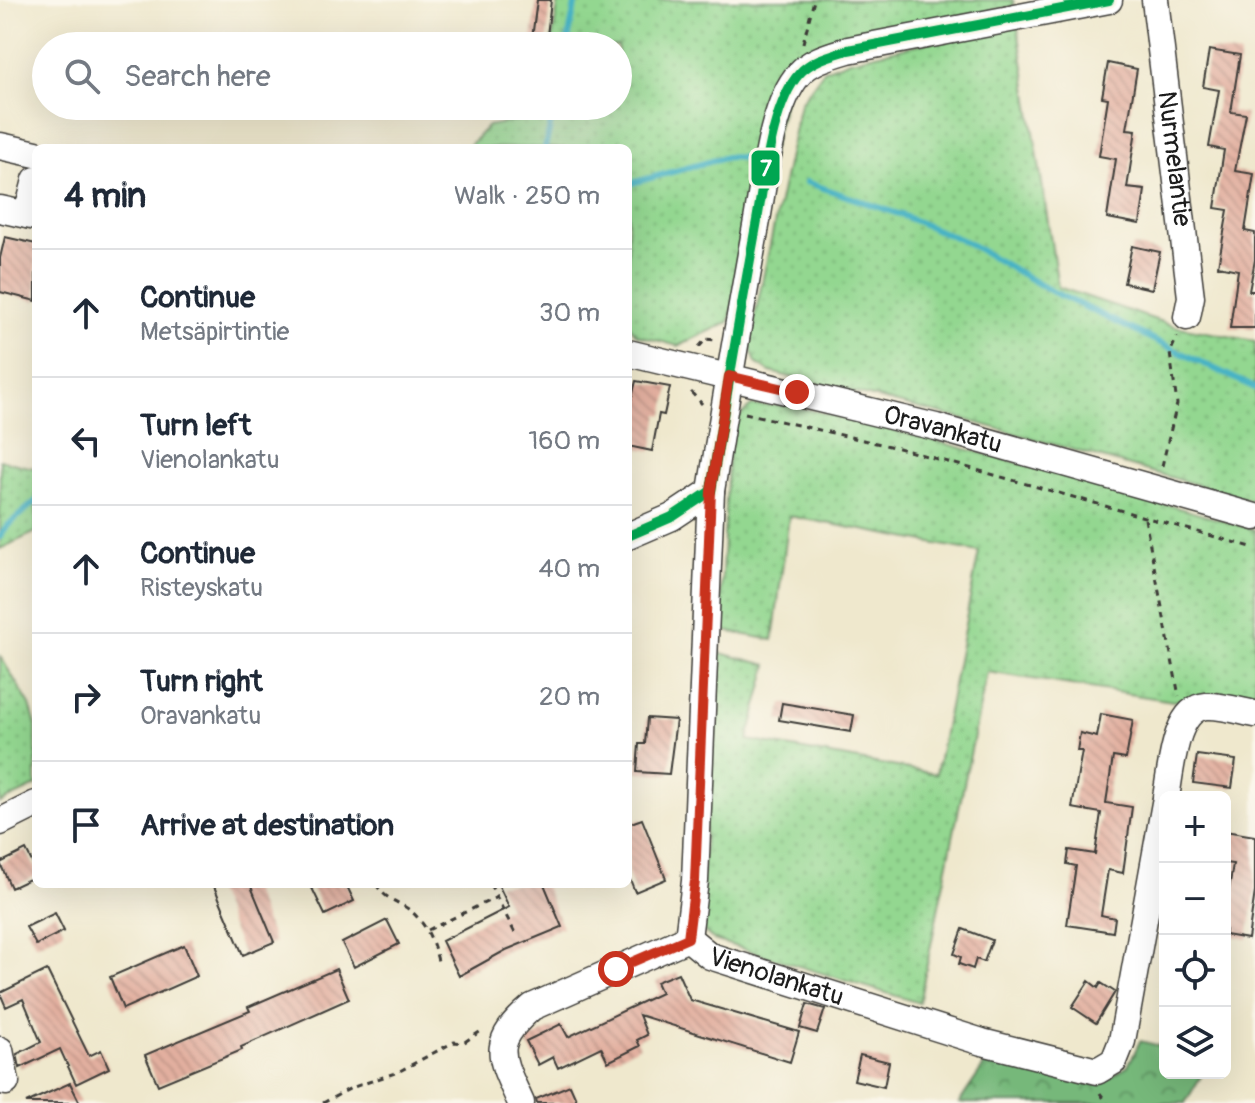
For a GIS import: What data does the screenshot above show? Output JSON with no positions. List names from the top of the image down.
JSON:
{
  "streets": {
    "street": ["Nurmelantie", "Oravankatu", "Vienolankatu"]
  },
  "crossings": [
    ["Oravankatu", "Vienolankatu"]
  ],
  "lines": ["transit line 7"],
  "page": {
    "search": "Search here",
    "heading": ["4 min", "Walk · 250 m"],
    "list": [
      ["Continue", "Metsäpirtintie", "30 m"],
      ["Turn left", "Vienolankatu", "160 m"],
      ["Continue", "Risteyskatu", "40 m"],
      ["Turn right", "Oravankatu", "20 m"],
      "Arrive at destination"
    ],
    "map_buttons": ["+", "−"]
  }
}
